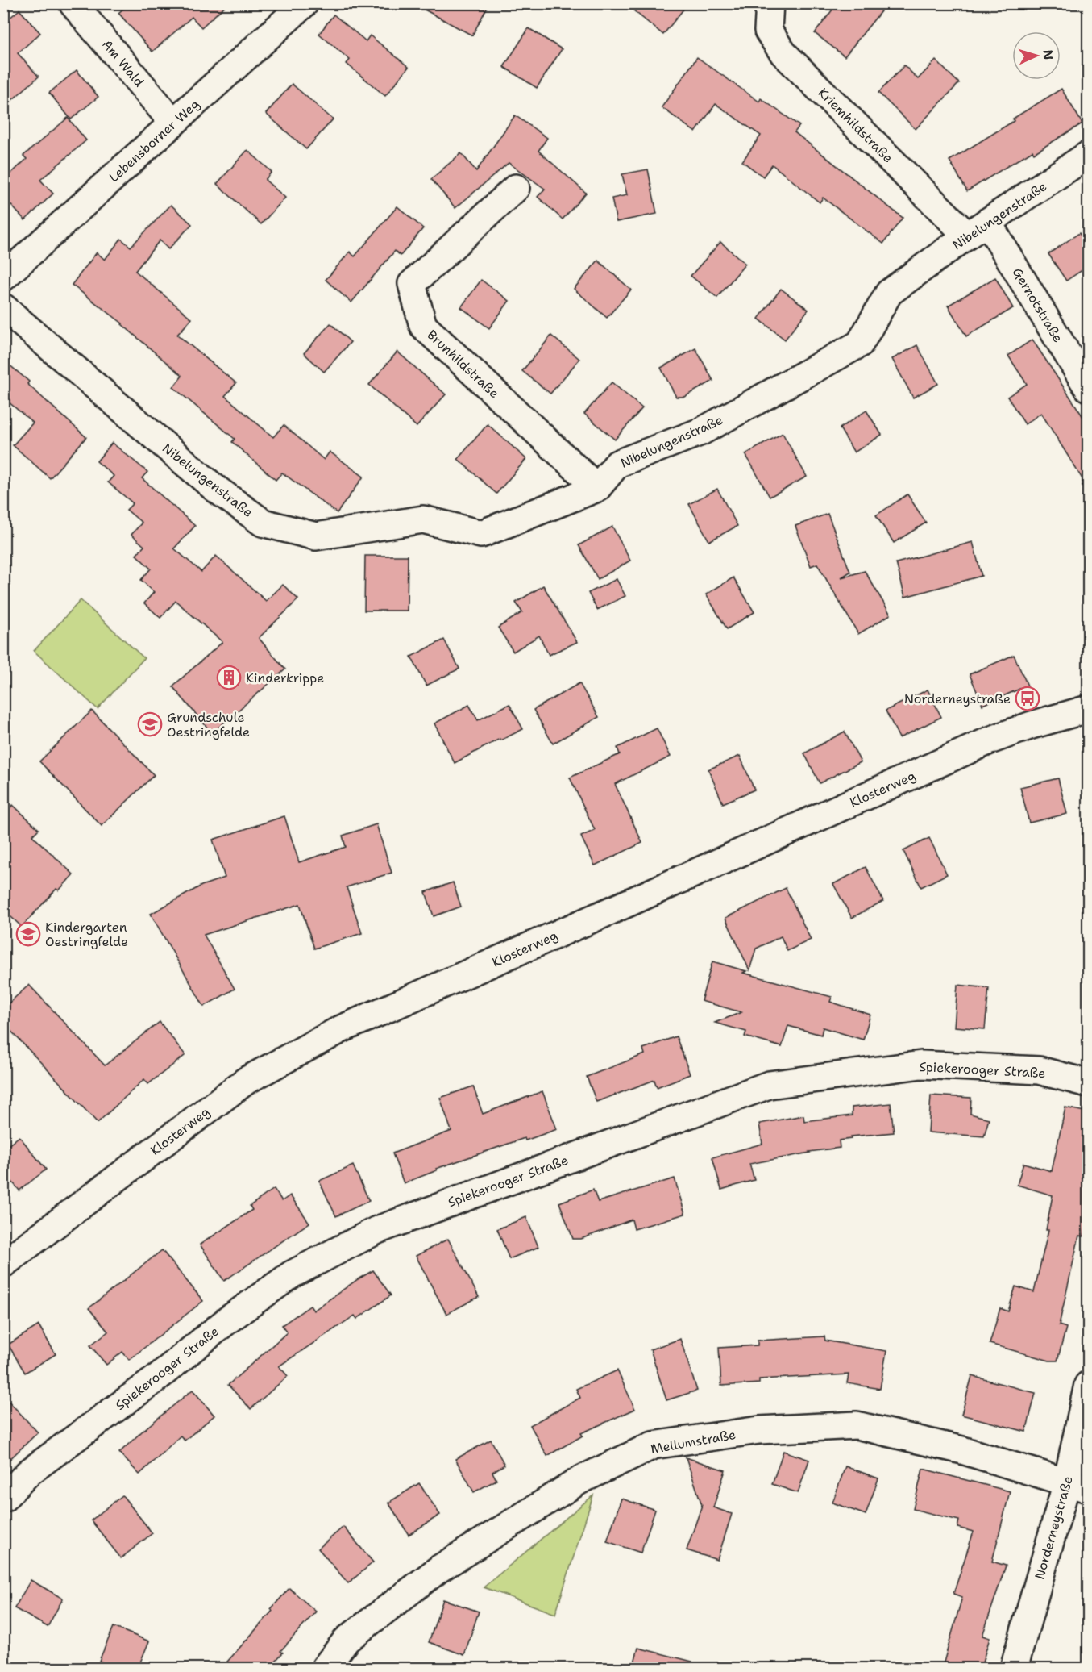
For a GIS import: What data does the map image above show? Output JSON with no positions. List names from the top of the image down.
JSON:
{
  "streets": {
    "street": [
      "Am Wald",
      "Kriemhildstraße",
      "Lebensborner Weg",
      "Nibelungenstraße",
      "Gernotstraße",
      "Brunhildstraße",
      "Klosterweg",
      "Spiekerooger Straße",
      "Mellumstraße",
      "Norderneystraße"
    ]
  },
  "crossings": [
    ["Am Wald", "Lebensborner Weg"],
    ["Kriemhildstraße", "Nibelungenstraße"],
    ["Kriemhildstraße", "Gernotstraße"],
    ["Nibelungenstraße", "Gernotstraße"],
    ["Nibelungenstraße", "Brunhildstraße"],
    ["Mellumstraße", "Norderneystraße"]
  ],
  "places": {
    "building": ["Kinderkrippe"],
    "bus stop": ["Norderneystraße"],
    "school or university": ["Grundschule Oestringfelde", "Kindergarten Oestringfelde"]
  },
  "north": "right"
}
